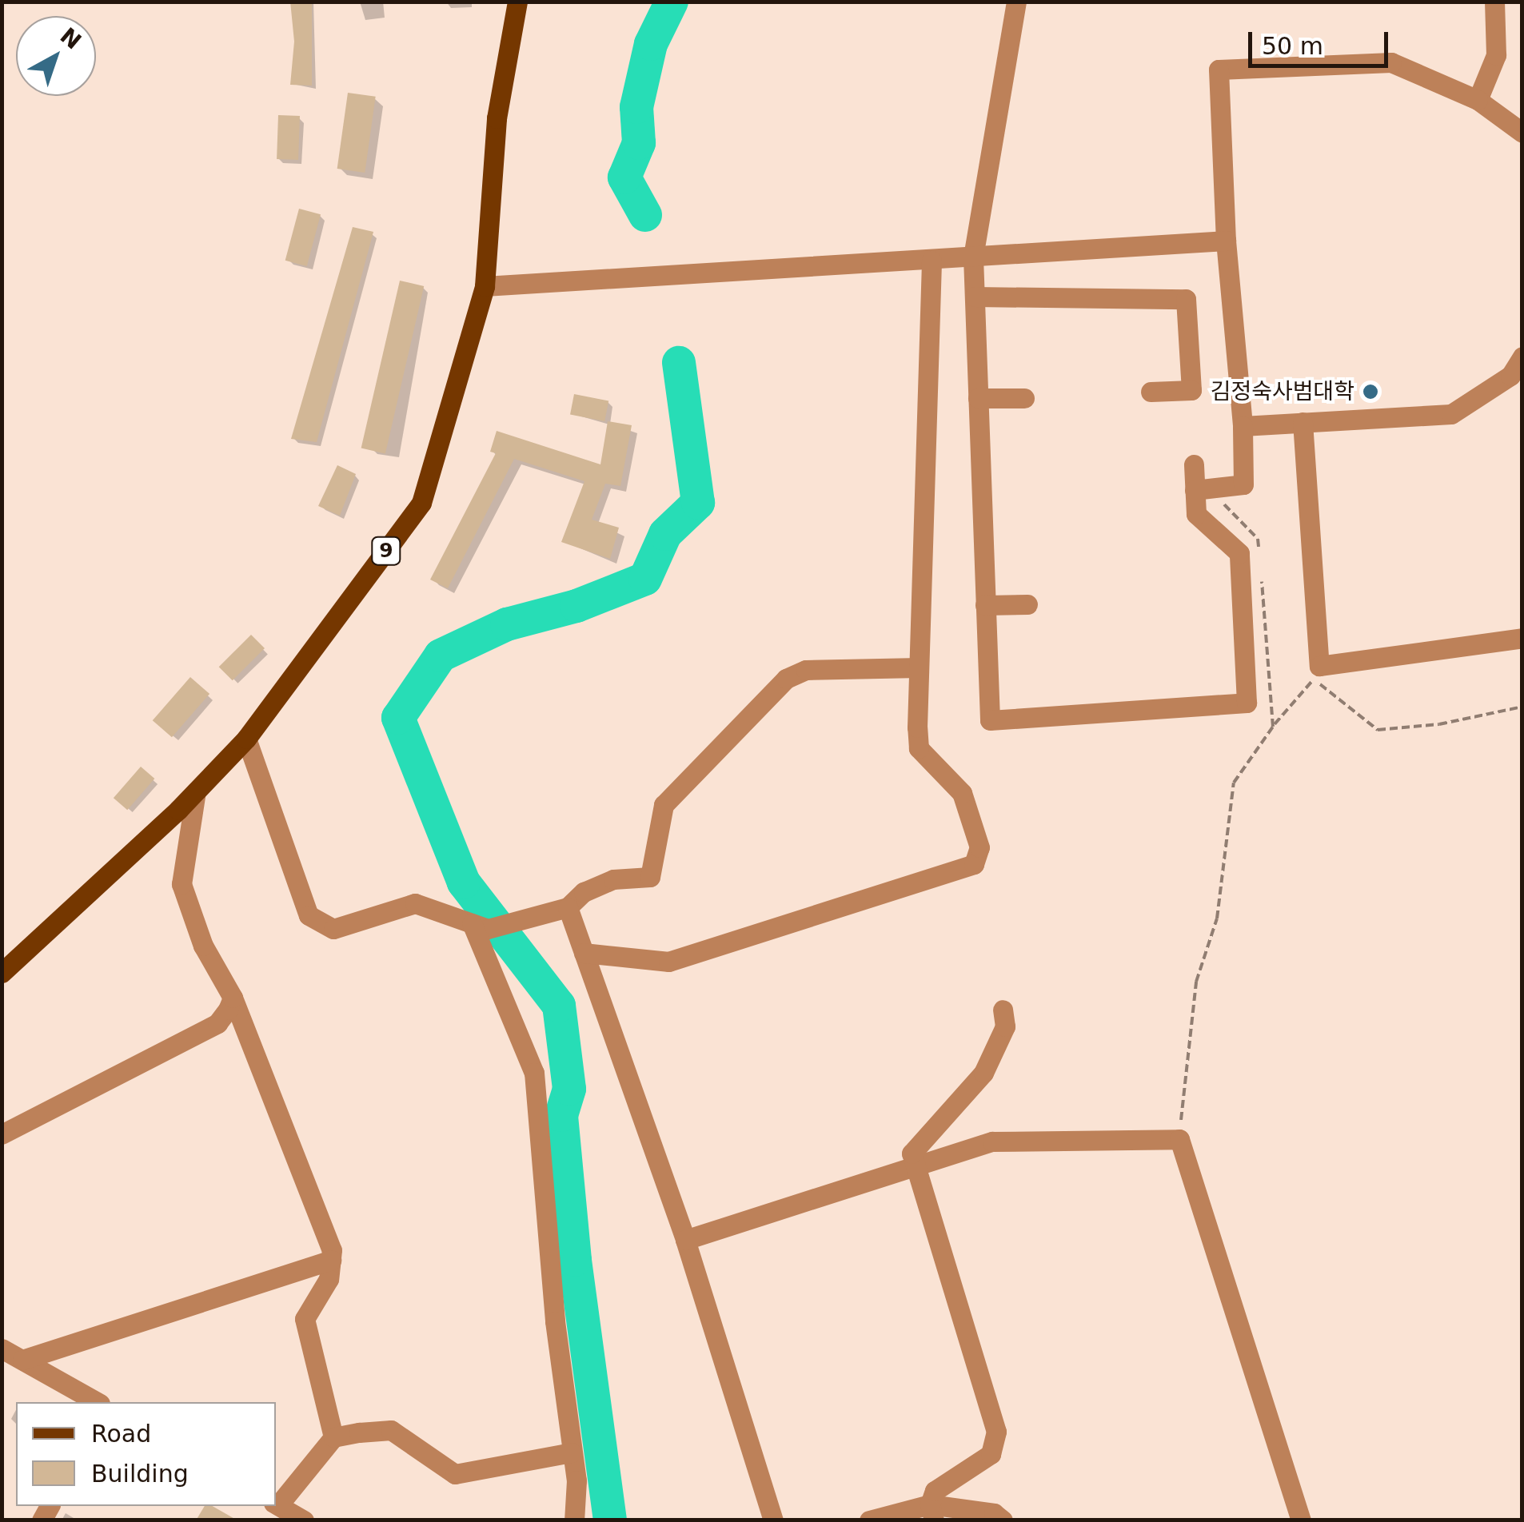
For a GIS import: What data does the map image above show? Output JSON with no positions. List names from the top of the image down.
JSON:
{
  "streets": {
    "main road": ["9"]
  },
  "places": ["김정숙사범대학"],
  "legend": ["Road", "Building"],
  "scale_bar": "50 m",
  "north": "top right"
}
